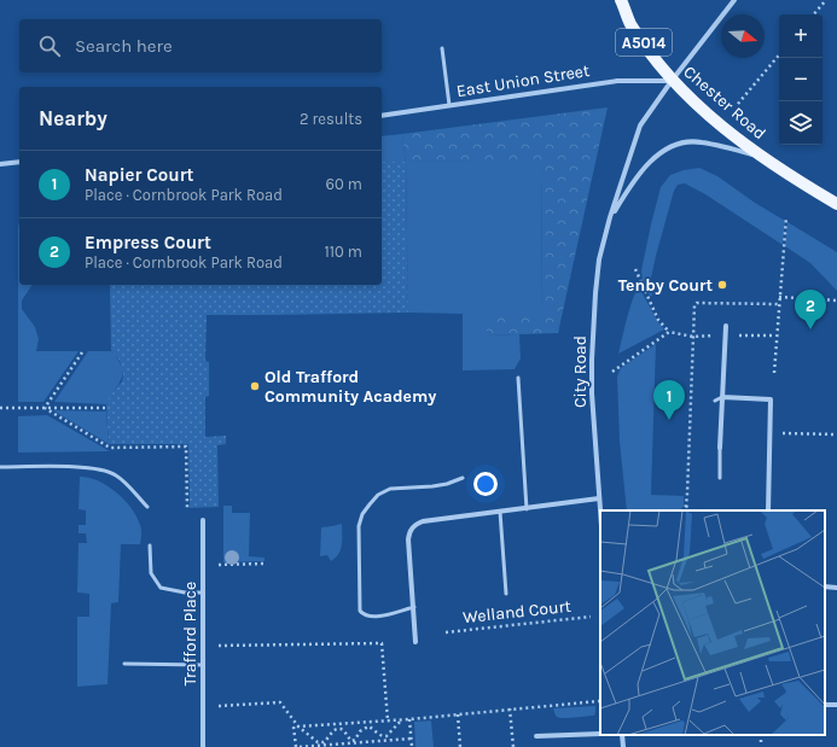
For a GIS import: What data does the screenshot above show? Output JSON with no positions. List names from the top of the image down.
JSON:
{
  "streets": {
    "main road": ["A5014", "Chester Road"],
    "street": ["East Union Street", "City Road", "Trafford Place"],
    "path": ["Welland Court"]
  },
  "crossings": [
    ["East Union Street", "Chester Road"],
    ["East Union Street", "City Road"],
    ["Chester Road", "City Road"]
  ],
  "places": ["Tenby Court", "Old Trafford Community Academy"],
  "north": "right",
  "page": {
    "map_buttons": ["+", "−"],
    "search": "Search here",
    "heading": ["Nearby", "2 results"],
    "list": [
      {
        "mark": "1",
        "name": "Napier Court",
        "note": "Place · Cornbrook Park Road",
        "value": "60 m"
      },
      {
        "mark": "2",
        "name": "Empress Court",
        "note": "Place · Cornbrook Park Road",
        "value": "110 m"
      }
    ],
    "pins": ["2", "1"]
  }
}
